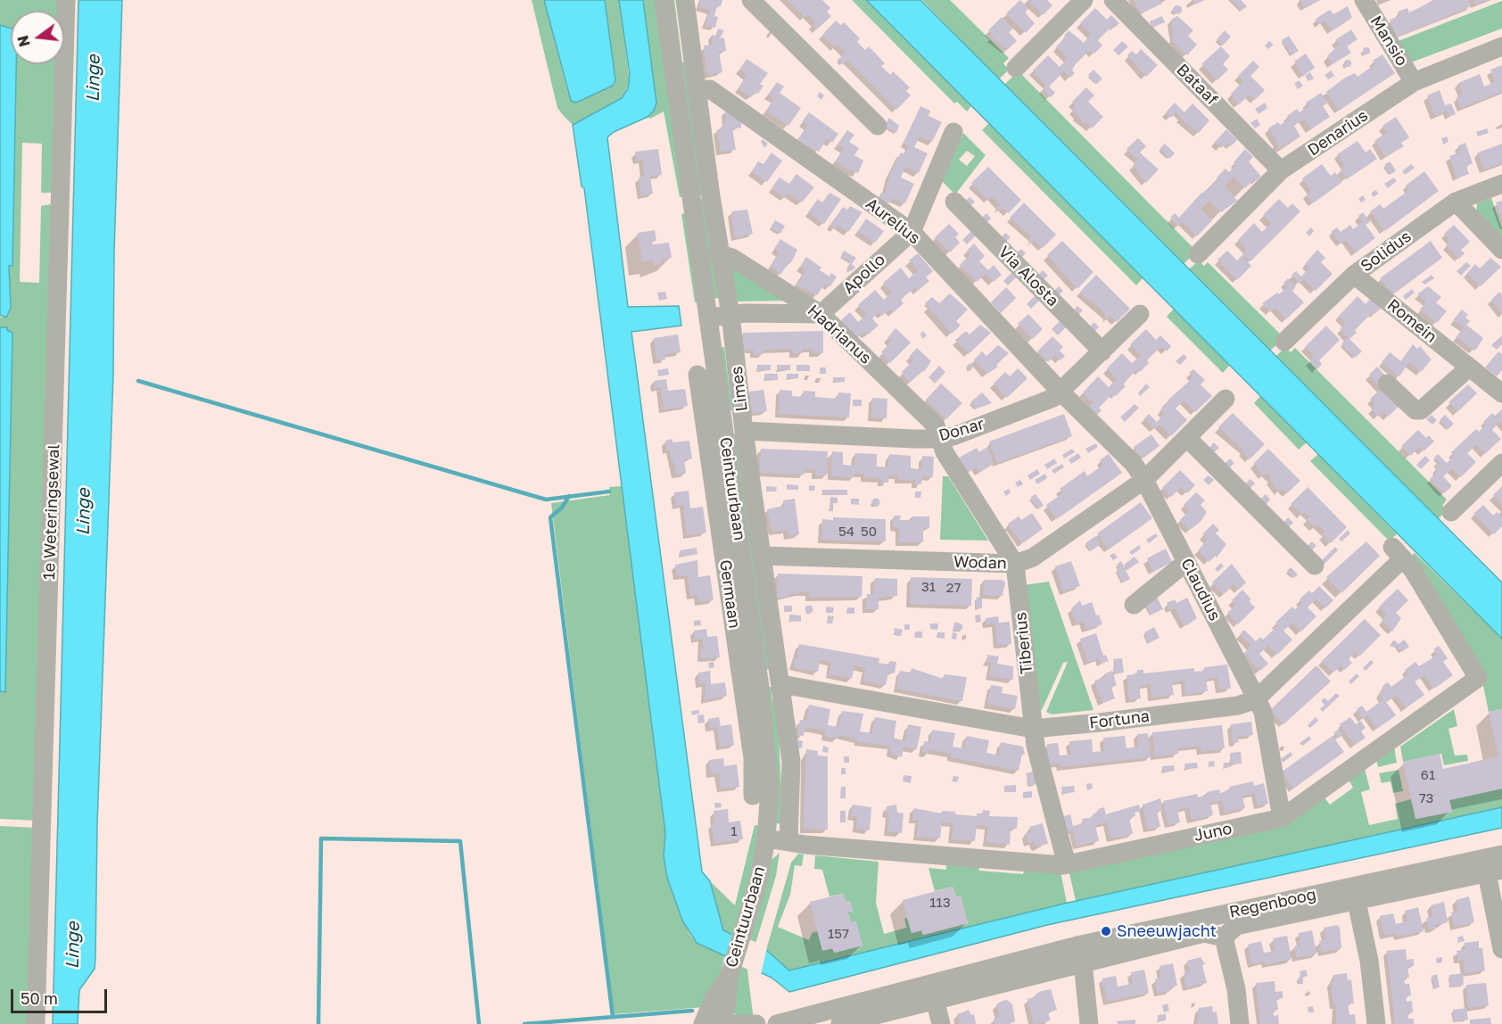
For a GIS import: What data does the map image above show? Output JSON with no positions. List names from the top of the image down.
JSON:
{
  "streets": {
    "street": [
      "Mansio",
      "Bataaf",
      "Denarius",
      "Aurelius",
      "Solidus",
      "Apollo",
      "Via Alosta",
      "Romein",
      "Hadrianus",
      "Limes",
      "Donar",
      "Ceintuurbaan",
      "1e Weteringsewal",
      "Wodan",
      "Claudius",
      "Germaan",
      "Tiberius",
      "Fortuna",
      "Juno",
      "Regenboog"
    ]
  },
  "crossings": [
    ["Mansio", "Denarius"],
    ["Bataaf", "Denarius"],
    ["Aurelius", "Apollo"],
    ["Aurelius", "Limes"],
    ["Aurelius", "Donar"],
    ["Aurelius", "Claudius"],
    ["Solidus", "Romein"],
    ["Apollo", "Hadrianus"],
    ["Via Alosta", "Donar"],
    ["Hadrianus", "Limes"],
    ["Hadrianus", "Donar"],
    ["Hadrianus", "Tiberius"],
    ["Limes", "Donar"],
    ["Limes", "Wodan"],
    ["Limes", "Fortuna"],
    ["Limes", "Juno"],
    ["Donar", "Claudius"],
    ["Donar", "Tiberius"],
    ["Ceintuurbaan", "Germaan"],
    ["Ceintuurbaan", "Juno"],
    ["Wodan", "Claudius"],
    ["Wodan", "Tiberius"],
    ["Claudius", "Fortuna"],
    ["Claudius", "Juno"],
    ["Tiberius", "Fortuna"],
    ["Tiberius", "Juno"],
    ["Fortuna", "Juno"]
  ],
  "water": ["Linge"],
  "places": ["Sneeuwjacht"],
  "house_numbers": [
    "54",
    "50",
    "31",
    "27",
    "61",
    "73",
    "1",
    "113",
    "157"
  ],
  "scale_bar": "50 m",
  "north": "left"
}
